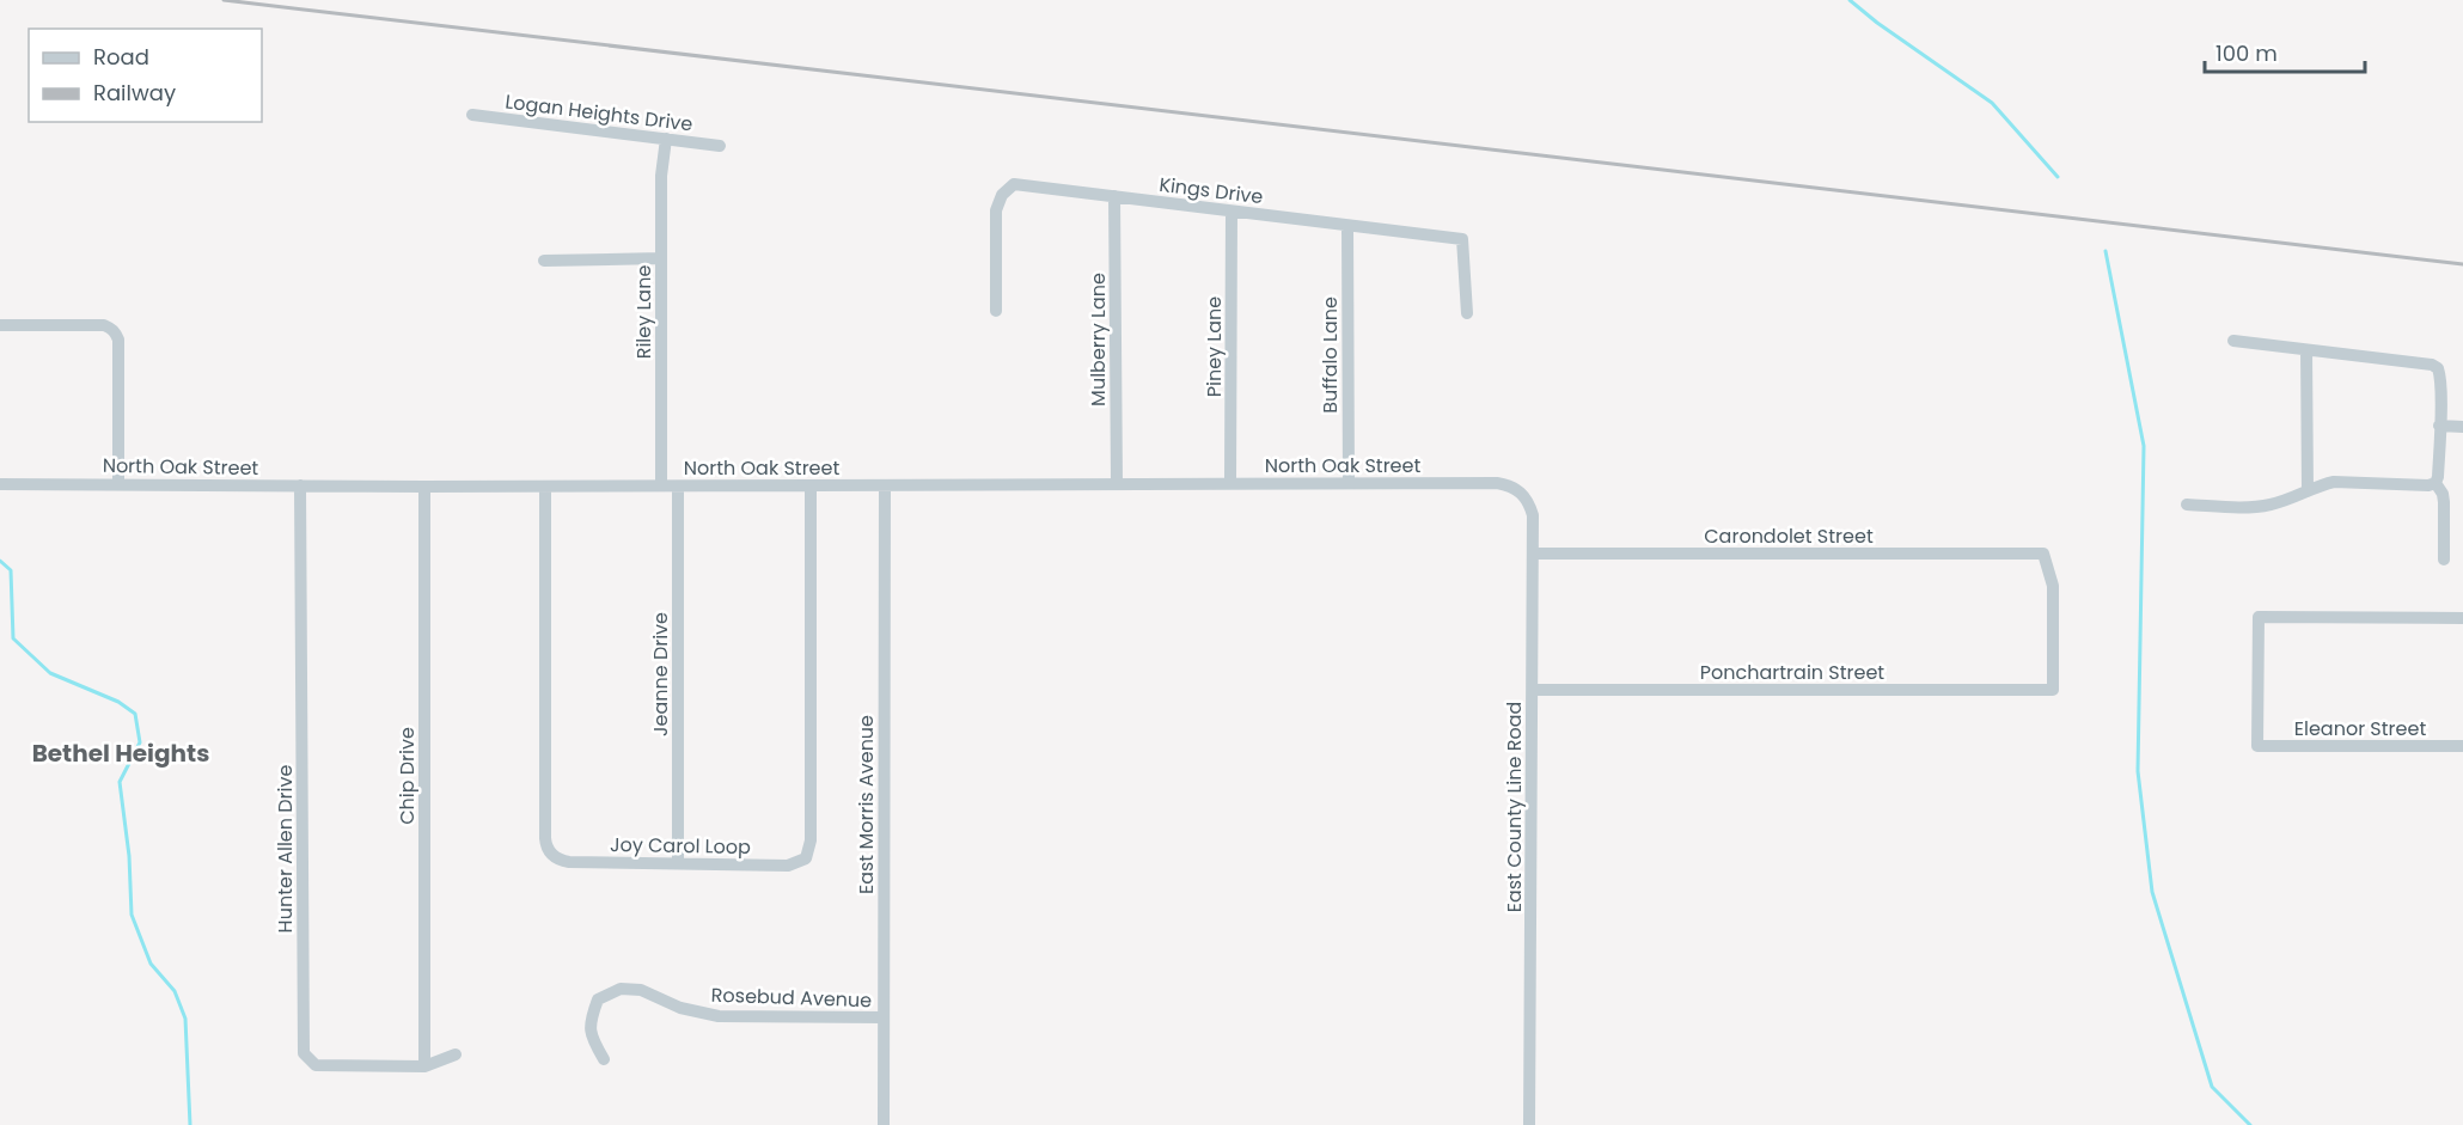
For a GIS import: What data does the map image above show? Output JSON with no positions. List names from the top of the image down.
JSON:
{
  "streets": {
    "street": [
      "Logan Heights Drive",
      "Kings Drive",
      "Riley Lane",
      "Mulberry Lane",
      "Piney Lane",
      "Buffalo Lane",
      "North Oak Street",
      "Carondolet Street",
      "Ponchartrain Street",
      "Jeanne Drive",
      "Eleanor Street",
      "Chip Drive",
      "East Morris Avenue",
      "East County Line Road",
      "Joy Carol Loop",
      "Hunter Allen Drive",
      "Rosebud Avenue"
    ]
  },
  "crossings": [
    ["Logan Heights Drive", "Riley Lane"],
    ["Kings Drive", "Mulberry Lane"],
    ["Kings Drive", "Piney Lane"],
    ["Kings Drive", "Buffalo Lane"],
    ["Riley Lane", "North Oak Street"],
    ["Mulberry Lane", "North Oak Street"],
    ["Piney Lane", "North Oak Street"],
    ["Buffalo Lane", "North Oak Street"],
    ["North Oak Street", "Jeanne Drive"],
    ["North Oak Street", "Chip Drive"],
    ["North Oak Street", "East Morris Avenue"],
    ["North Oak Street", "East County Line Road"],
    ["North Oak Street", "Joy Carol Loop"],
    ["North Oak Street", "Hunter Allen Drive"],
    ["Carondolet Street", "Ponchartrain Street"],
    ["Carondolet Street", "East County Line Road"],
    ["Ponchartrain Street", "East County Line Road"],
    ["Jeanne Drive", "Joy Carol Loop"],
    ["Chip Drive", "Hunter Allen Drive"],
    ["East Morris Avenue", "Rosebud Avenue"]
  ],
  "districts": ["Bethel Heights"],
  "legend": ["Road", "Railway"],
  "scale_bar": "100 m"
}
